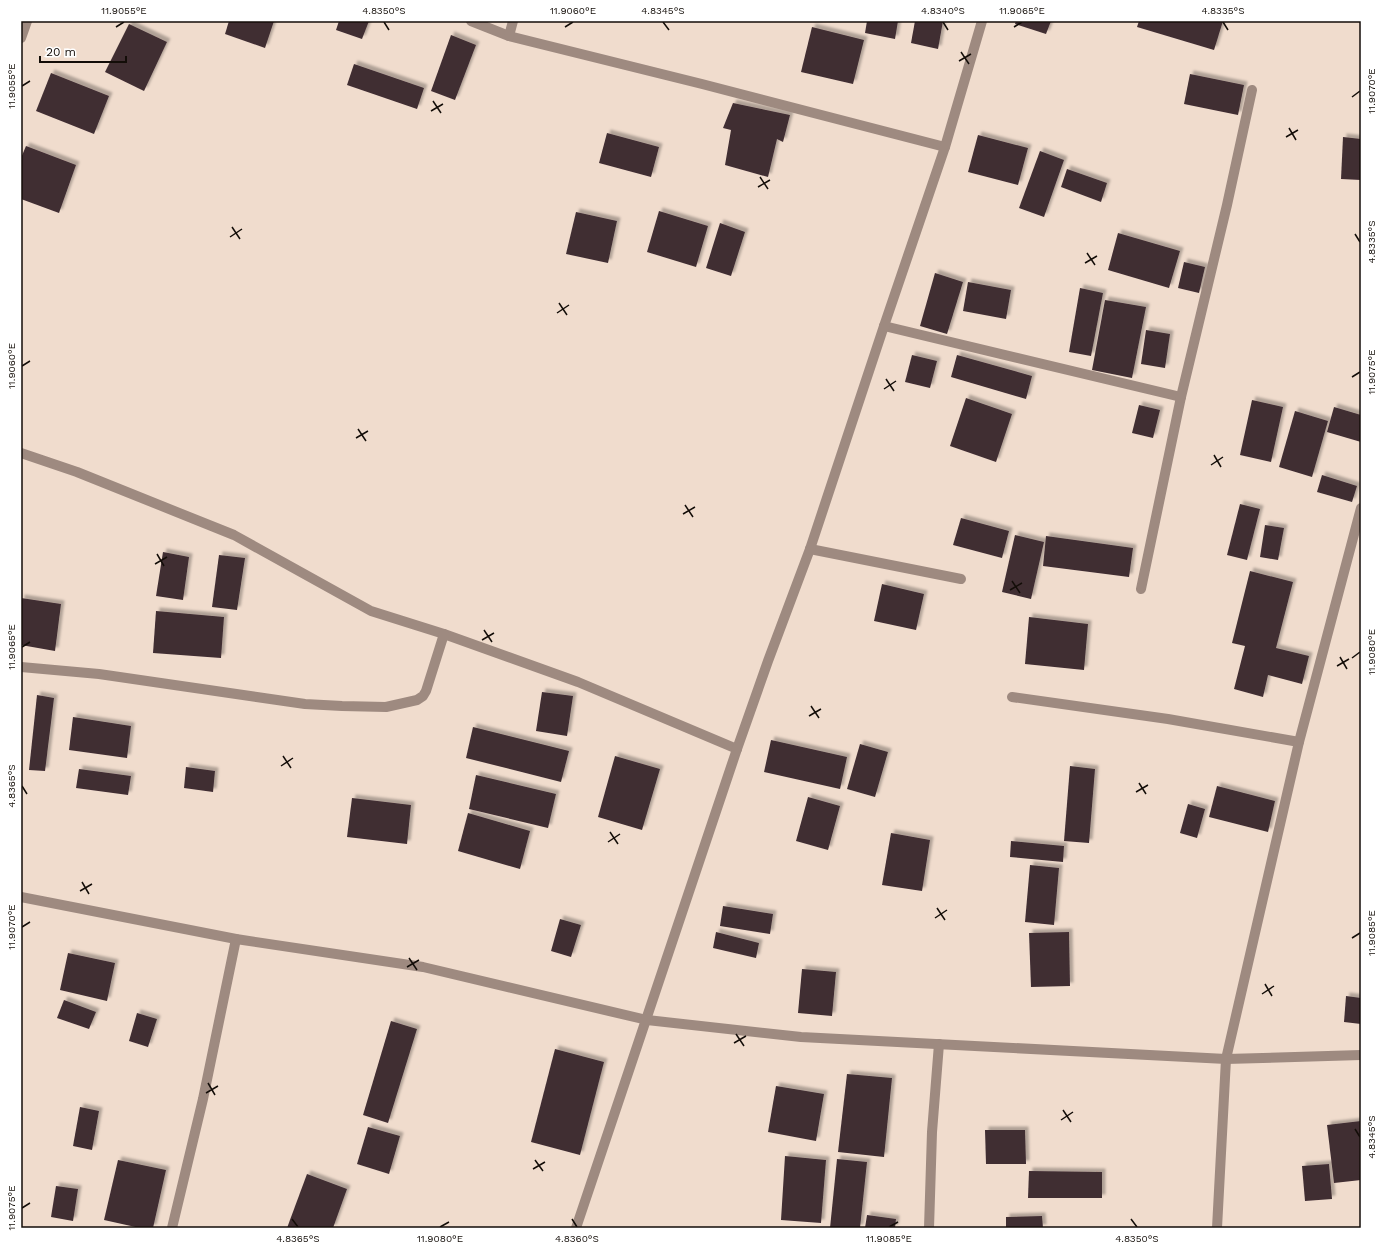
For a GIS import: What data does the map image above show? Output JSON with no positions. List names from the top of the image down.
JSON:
{
  "scale_bar": "20 m",
  "coordinates": [
    "11.9055°E",
    "4.8350°S",
    "11.9060°E",
    "4.8345°S",
    "4.8340°S",
    "11.9065°E",
    "4.8335°S",
    "11.9070°E",
    "11.9075°E",
    "11.9080°E",
    "4.8365°S",
    "11.9085°E",
    "4.8360°S"
  ]
}
